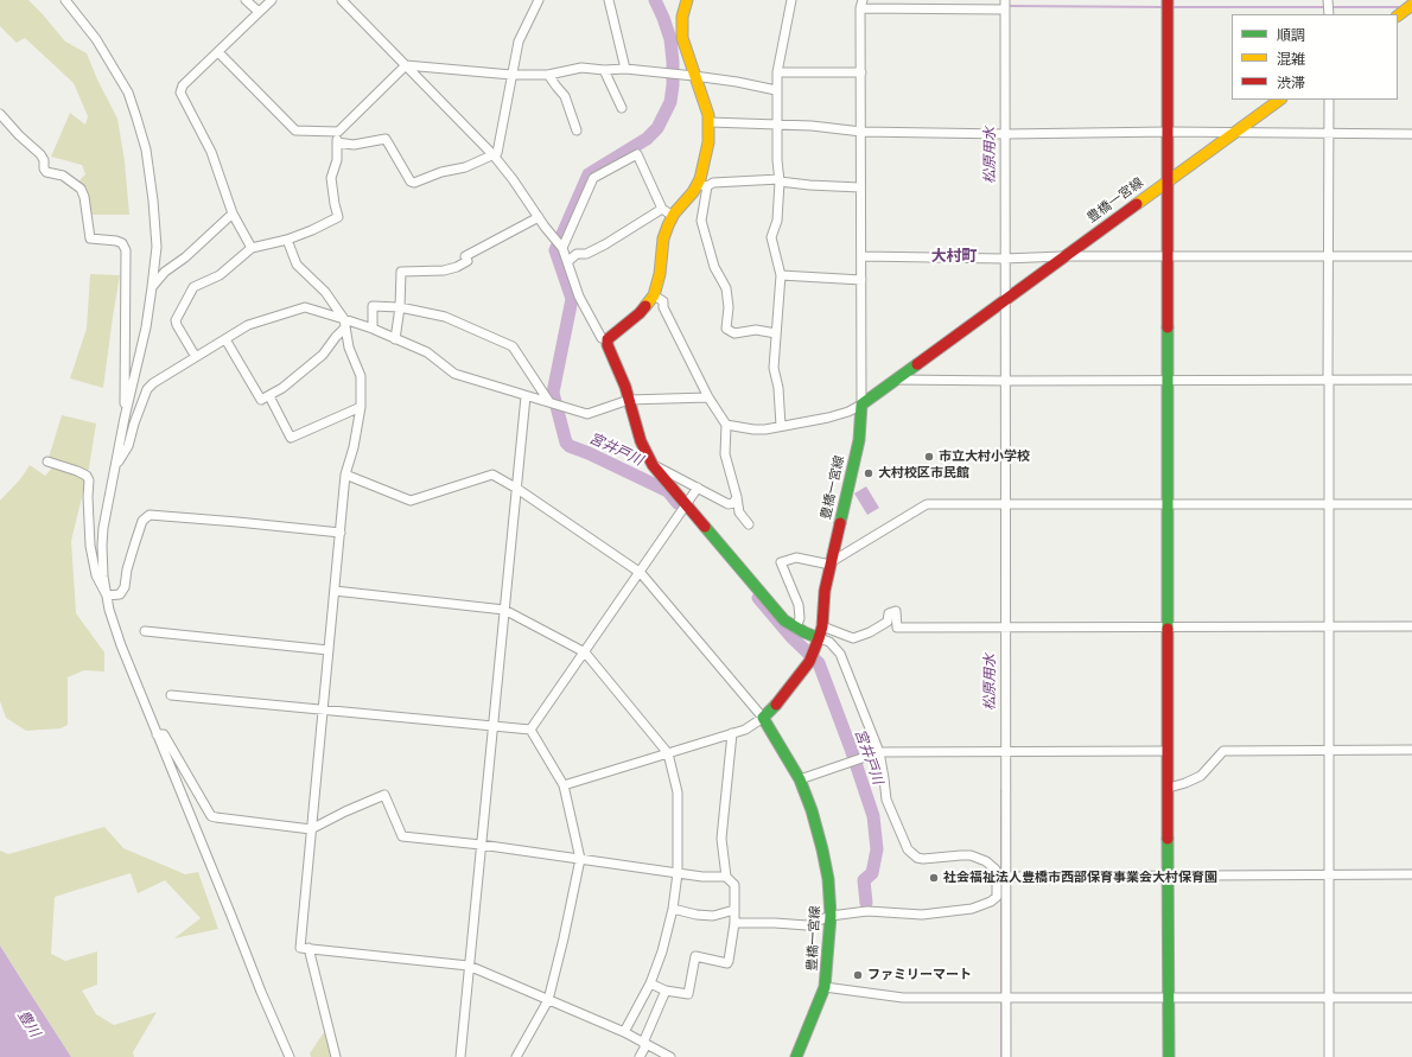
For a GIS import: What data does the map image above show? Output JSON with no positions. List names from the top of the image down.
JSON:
{
  "streets": {
    "street": ["豊橋一宮線"]
  },
  "districts": ["大村町"],
  "water": ["松原用水", "宮井戸川", "豊川"],
  "places": [
    "市立大村小学校",
    "大村校区市民館",
    "社会福祉法人豊橋市西部保育事業会大村保育園",
    "ファミリーマート"
  ],
  "legend": ["順調", "混雑", "渋滞"]
}
